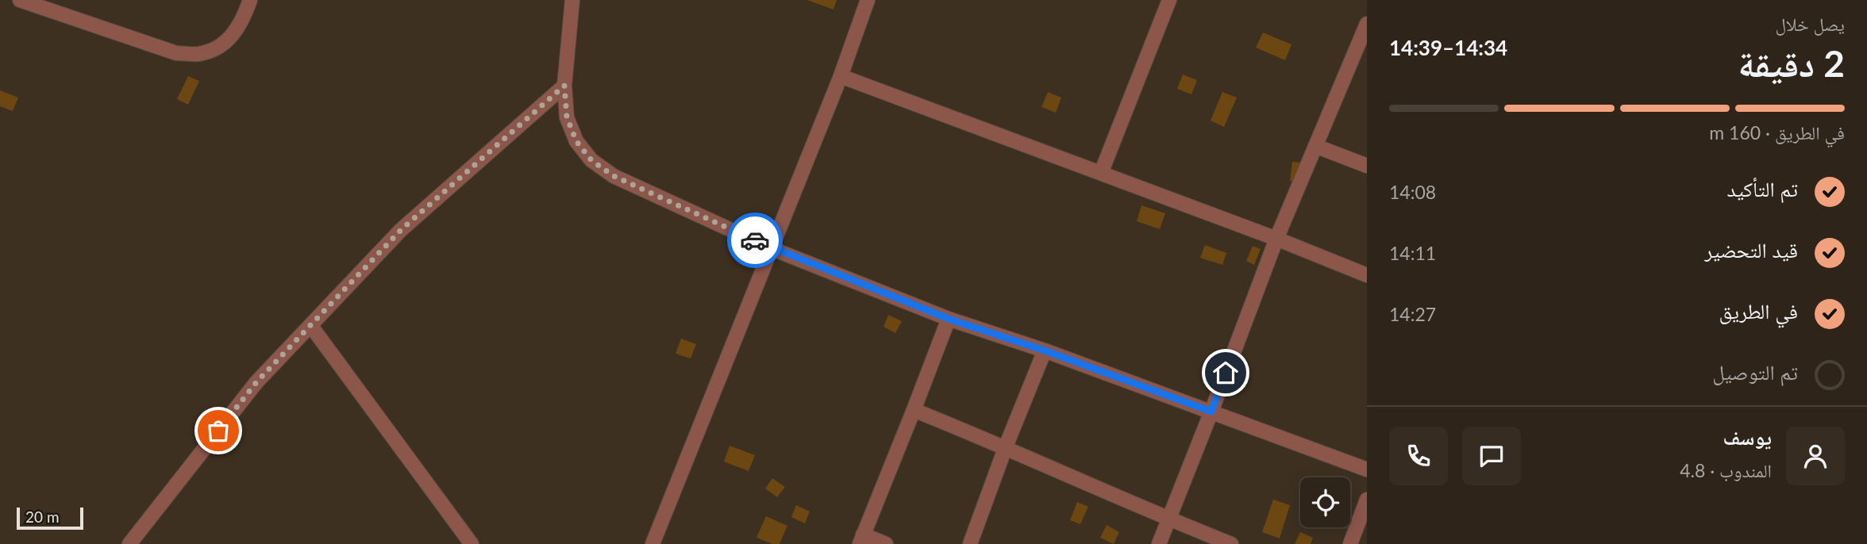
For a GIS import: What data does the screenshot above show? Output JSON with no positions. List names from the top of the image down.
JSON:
{
  "scale_bar": "20 m",
  "page": {
    "heading": ["2 دقيقة", "يصل خلال", "14:34–14:39"],
    "panel": ["يوسف", "المندوب · 4.8"],
    "bar": "في الطريق · 160 m",
    "list": [
      ["تم التأكيد", "14:08"],
      ["قيد التحضير", "14:11"],
      ["في الطريق", "14:27"],
      "تم التوصيل"
    ],
    "scale": "20 m"
  }
}
